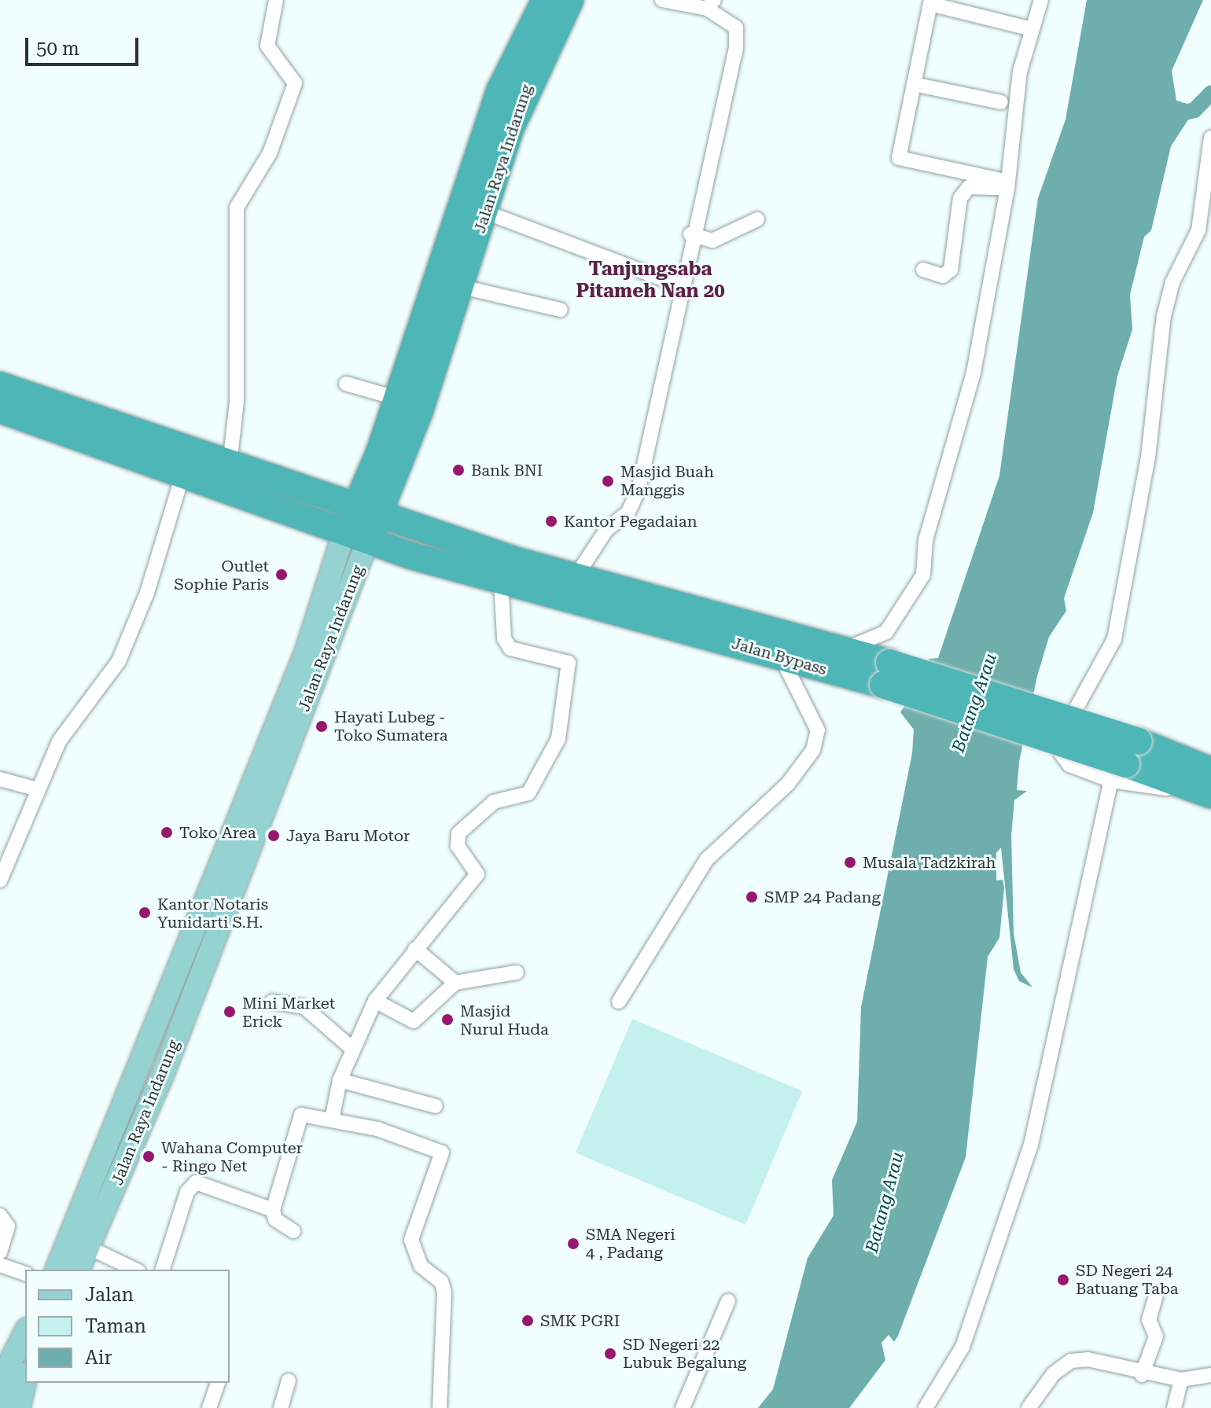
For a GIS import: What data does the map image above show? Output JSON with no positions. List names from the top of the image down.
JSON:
{
  "streets": {
    "highway": ["Jalan Raya Indarung", "Jalan Bypass"]
  },
  "crossings": [
    ["Jalan Raya Indarung", "Jalan Bypass"]
  ],
  "districts": ["Tanjungsaba Pitameh Nan 20"],
  "water": ["Batang Arau"],
  "places": [
    "Bank BNI",
    "Masjid Buah Manggis",
    "Kantor Pegadaian",
    "Outlet Sophie Paris",
    "Hayati Lubeg - Toko Sumatera",
    "Toko Area",
    "Jaya Baru Motor",
    "Musala Tadzkirah",
    "SMP 24 Padang",
    "Kantor Notaris Yunidarti S.H.",
    "Mini Market Erick",
    "Masjid Nurul Huda",
    "Wahana Computer - Ringo Net",
    "SMA Negeri 4 , Padang",
    "SD Negeri 24 Batuang Taba",
    "SMK PGRI",
    "SD Negeri 22 Lubuk Begalung"
  ],
  "legend": ["Jalan", "Taman", "Air"],
  "scale_bar": "50 m"
}
